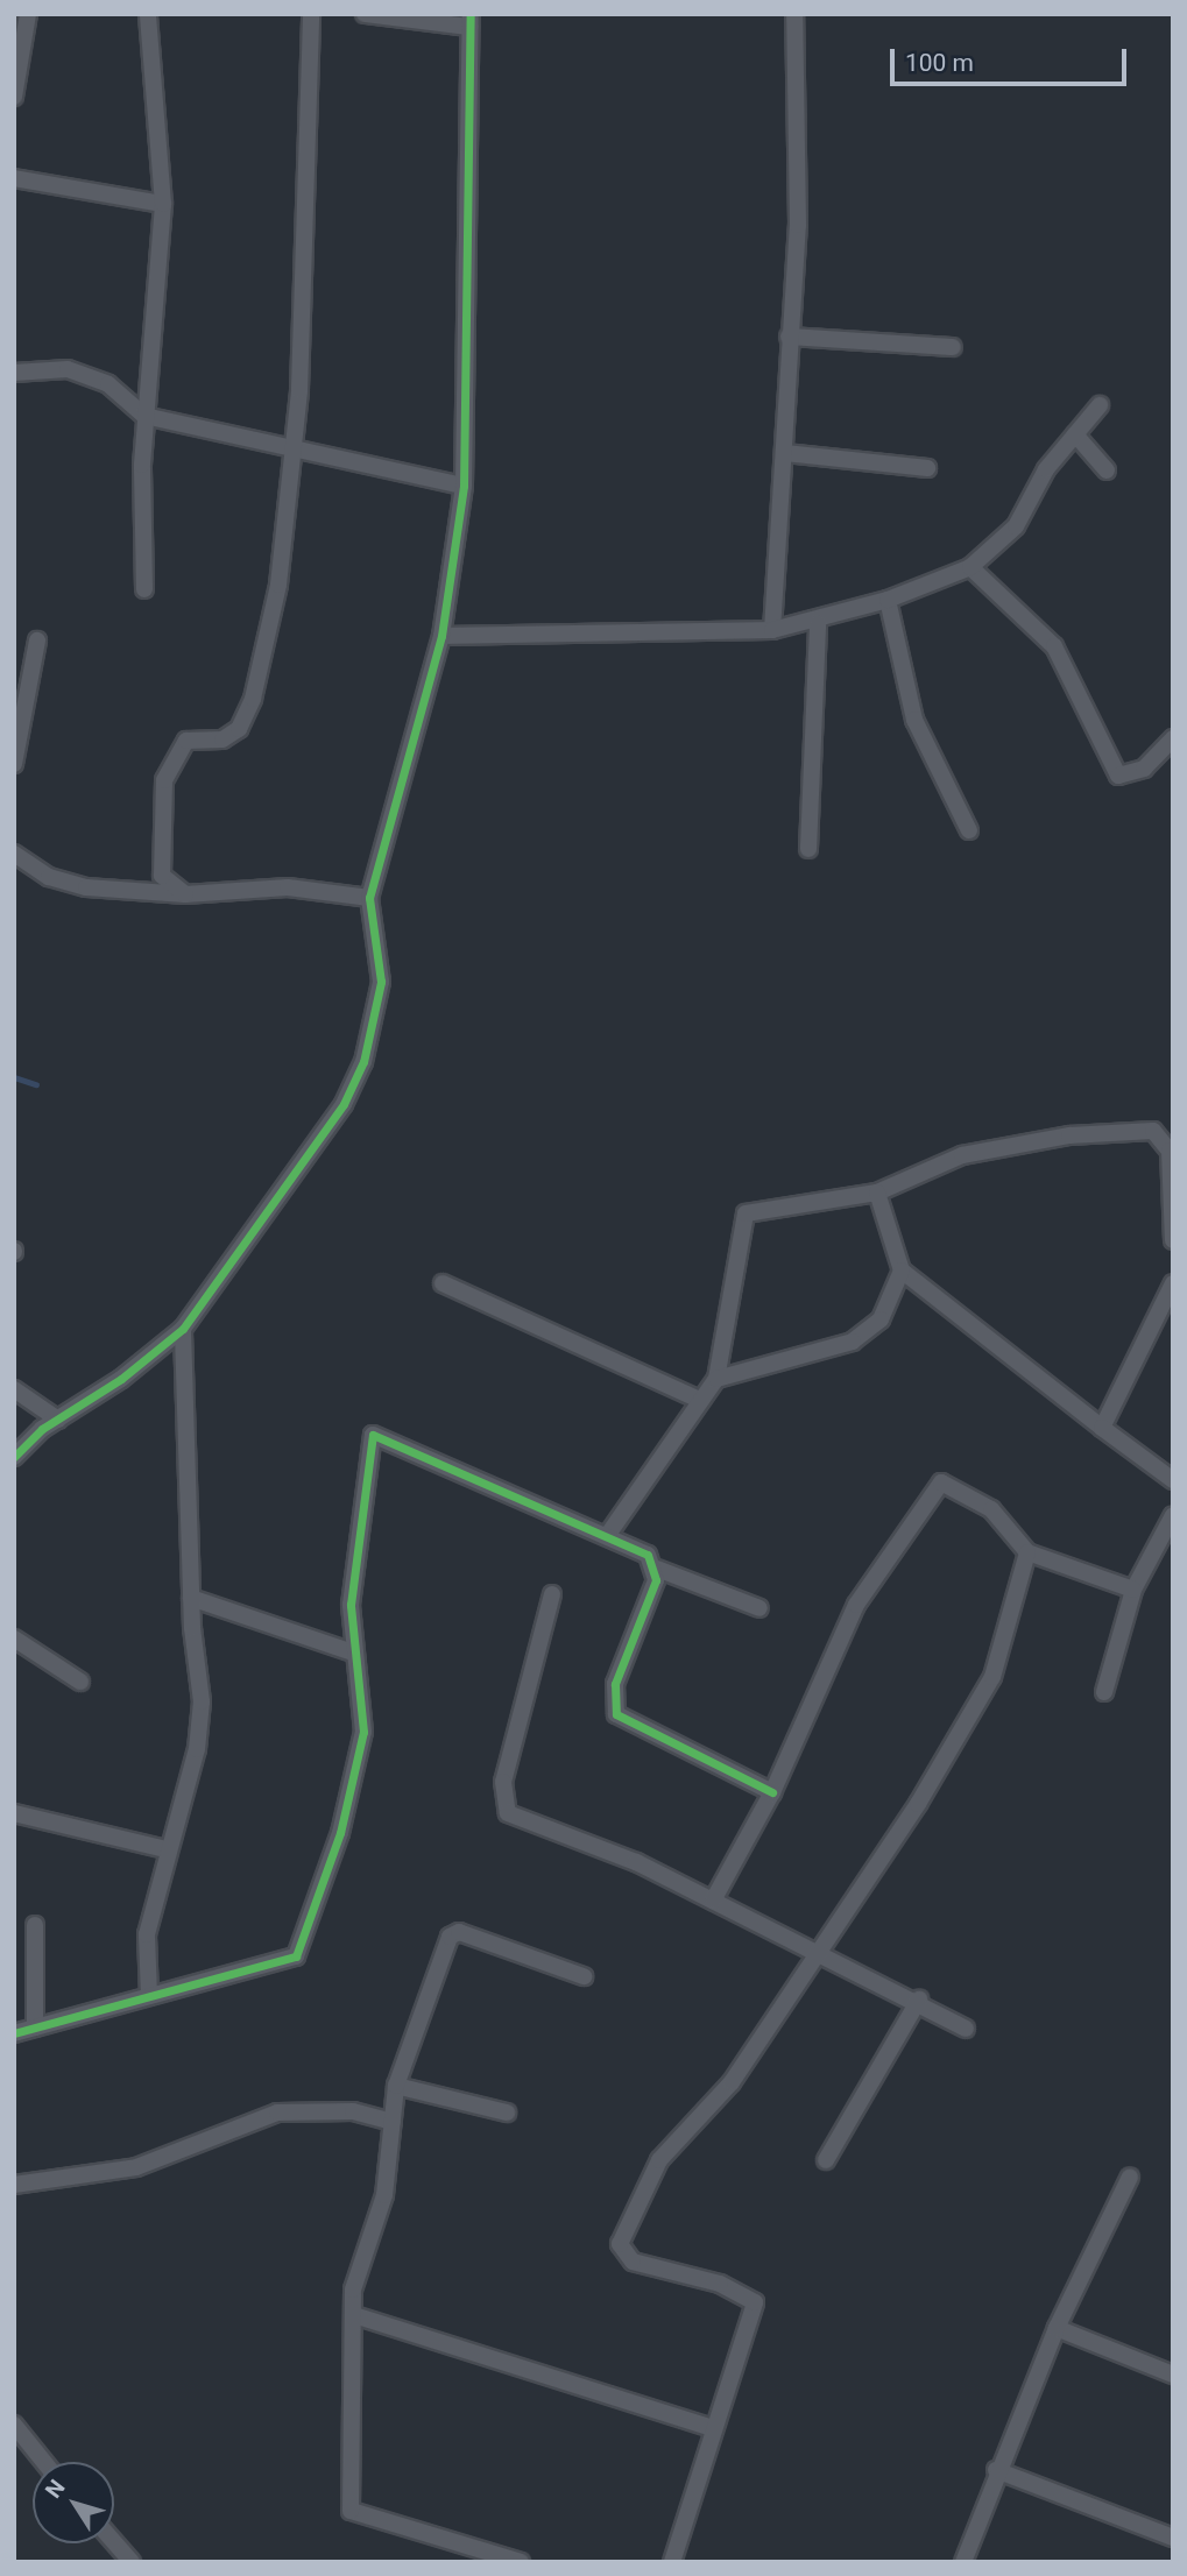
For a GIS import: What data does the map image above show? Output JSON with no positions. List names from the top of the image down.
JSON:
{
  "scale_bar": "100 m",
  "north": "top left"
}
